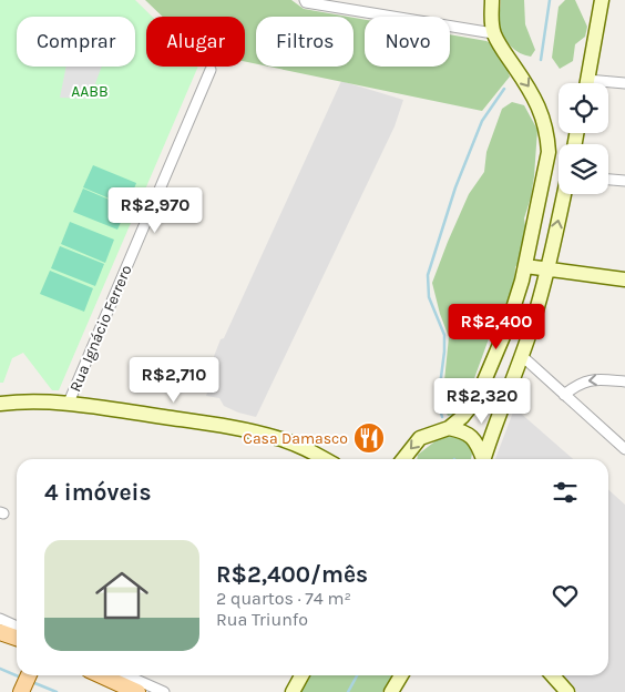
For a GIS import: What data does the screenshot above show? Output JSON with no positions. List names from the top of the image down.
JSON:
{
  "streets": {
    "street": ["Rua Ignácio Ferrero"]
  },
  "parks": ["AABB"],
  "places": {
    "restaurant": ["Casa Damasco"]
  },
  "page": {
    "chip": [
      "Comprar",
      "Alugar",
      "Filtros",
      "Novo"
    ],
    "price": [
      "R$2,970",
      "R$2,400",
      "R$2,710",
      "R$2,320"
    ],
    "heading": "4 imóveis",
    "list": [
      {
        "name": "R$2,400/mês",
        "note": "2 quartos · 74 m² · Rua Triunfo"
      }
    ]
  }
}
